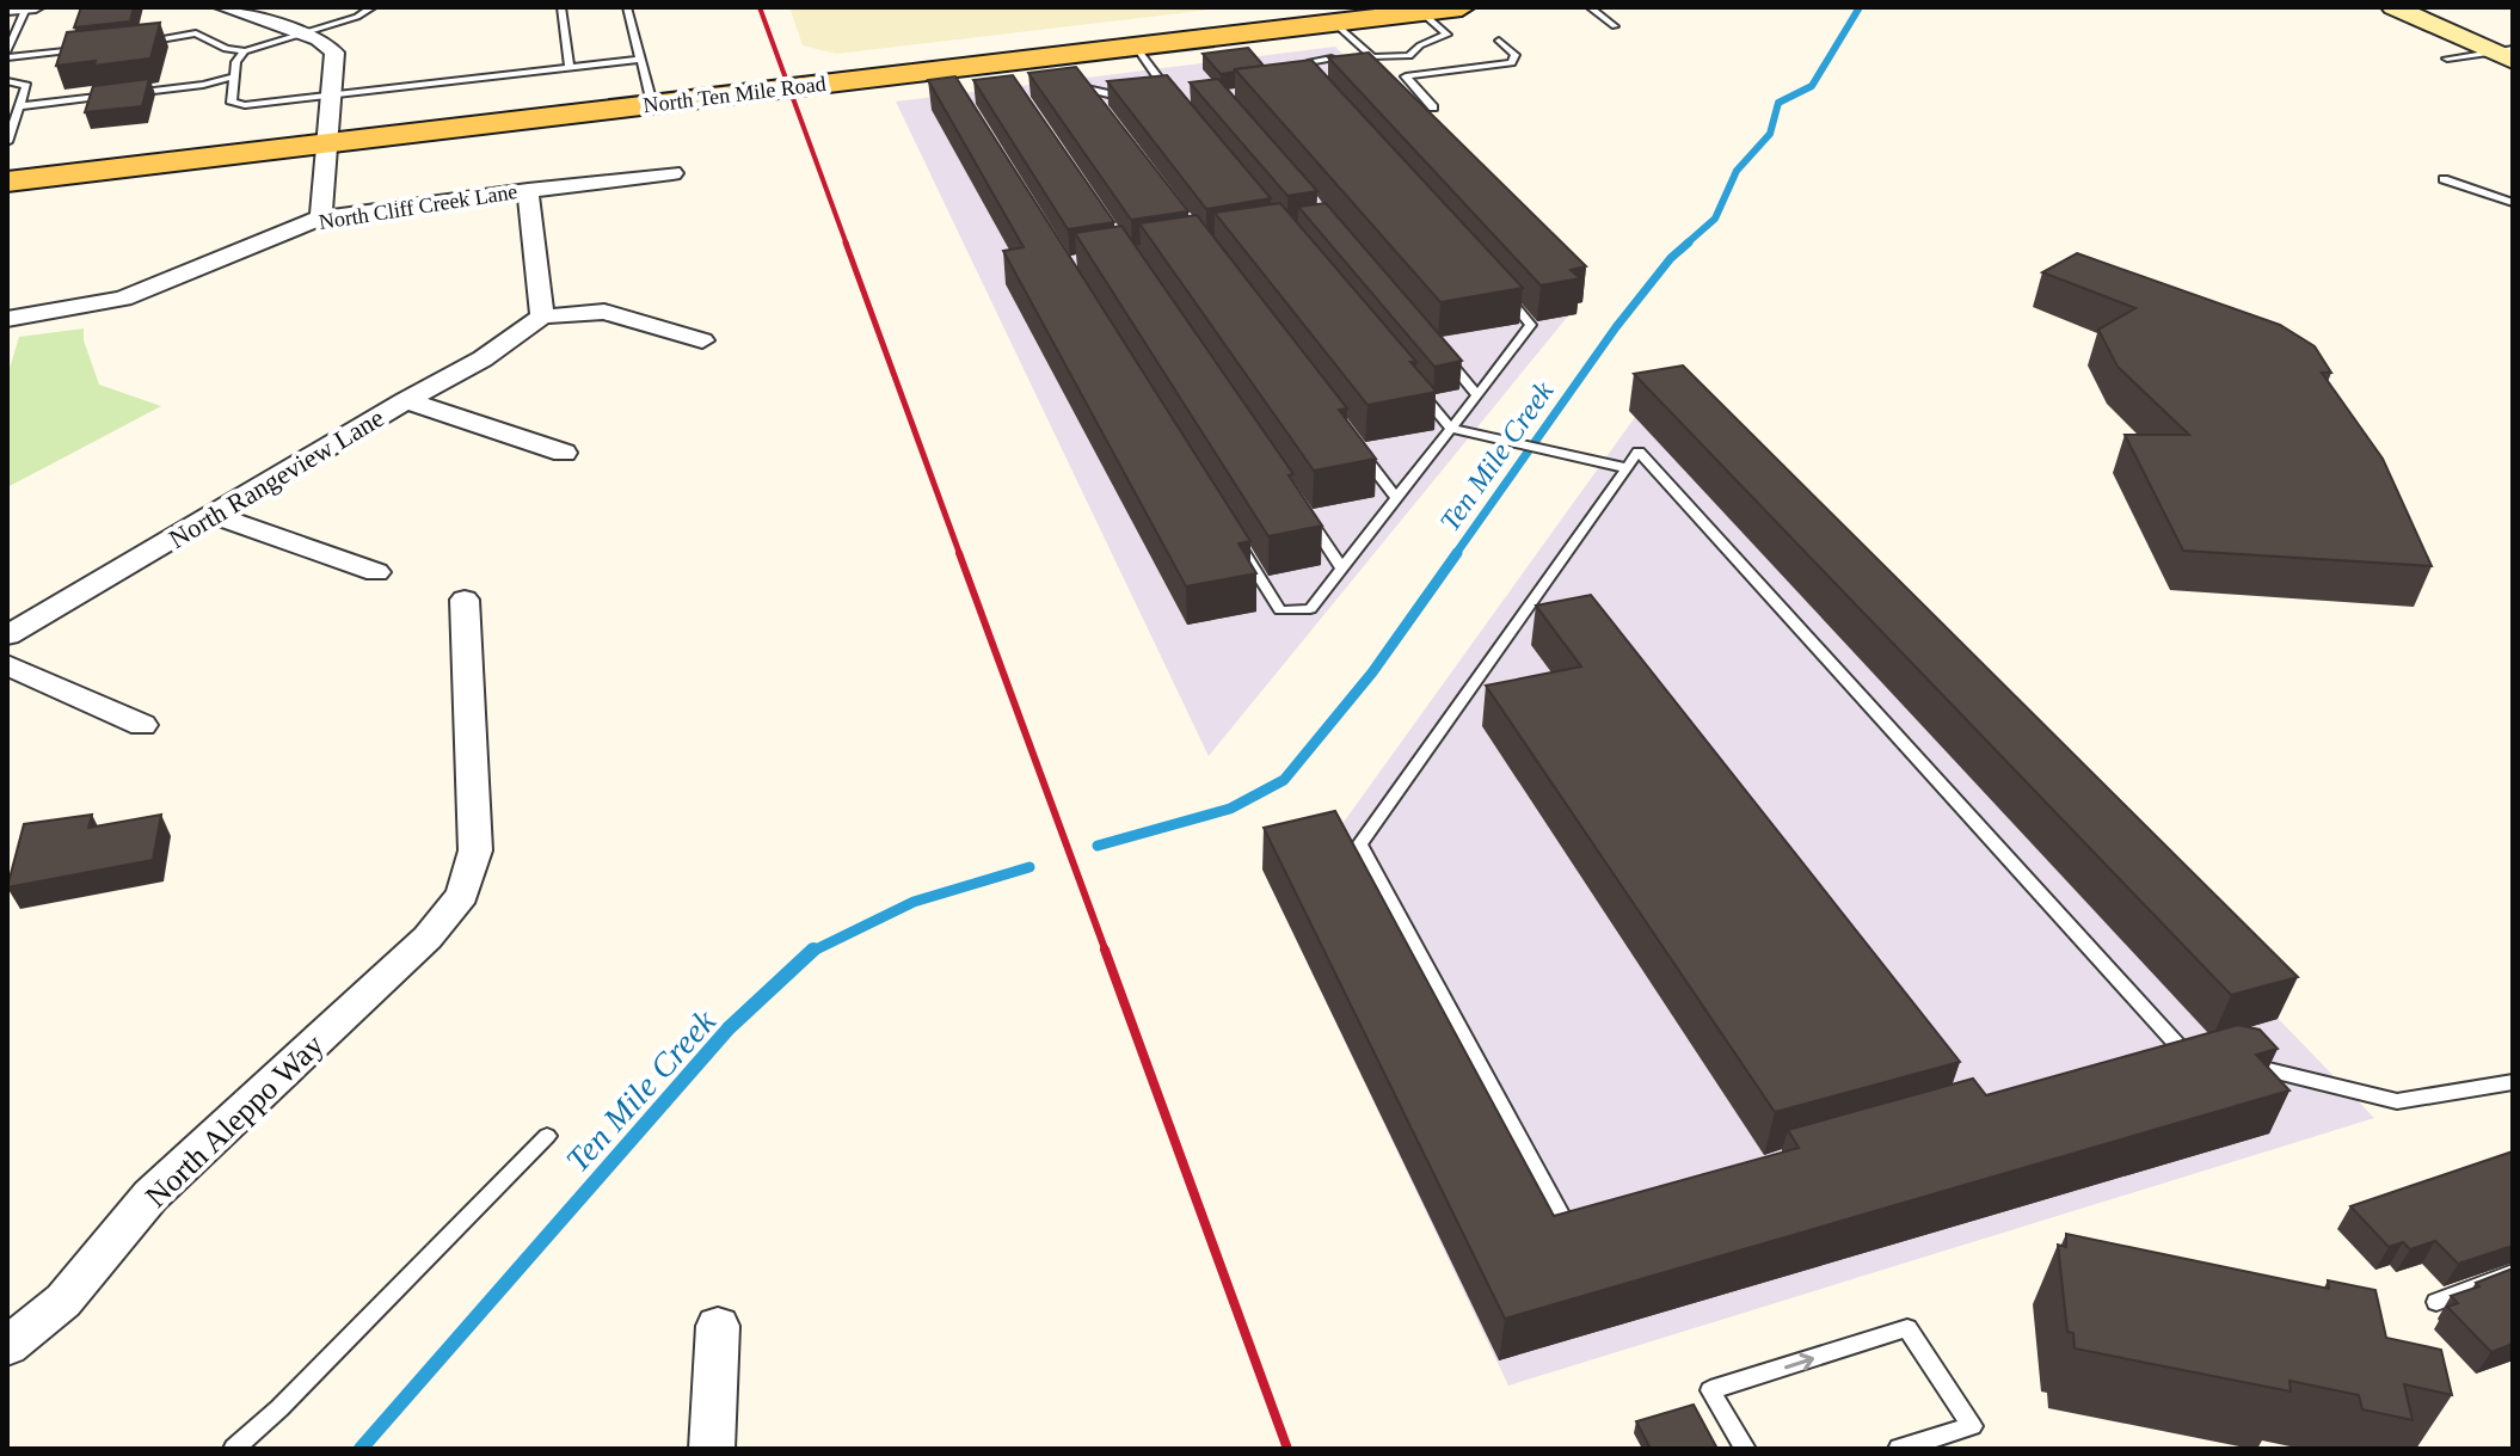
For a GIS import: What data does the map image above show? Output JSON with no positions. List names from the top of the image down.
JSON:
{
  "streets": {
    "main road": ["North Ten Mile Road"],
    "street": ["North Cliff Creek Lane", "North Rangeview Lane", "North Aleppo Way"]
  },
  "water": ["Ten Mile Creek"]
}
